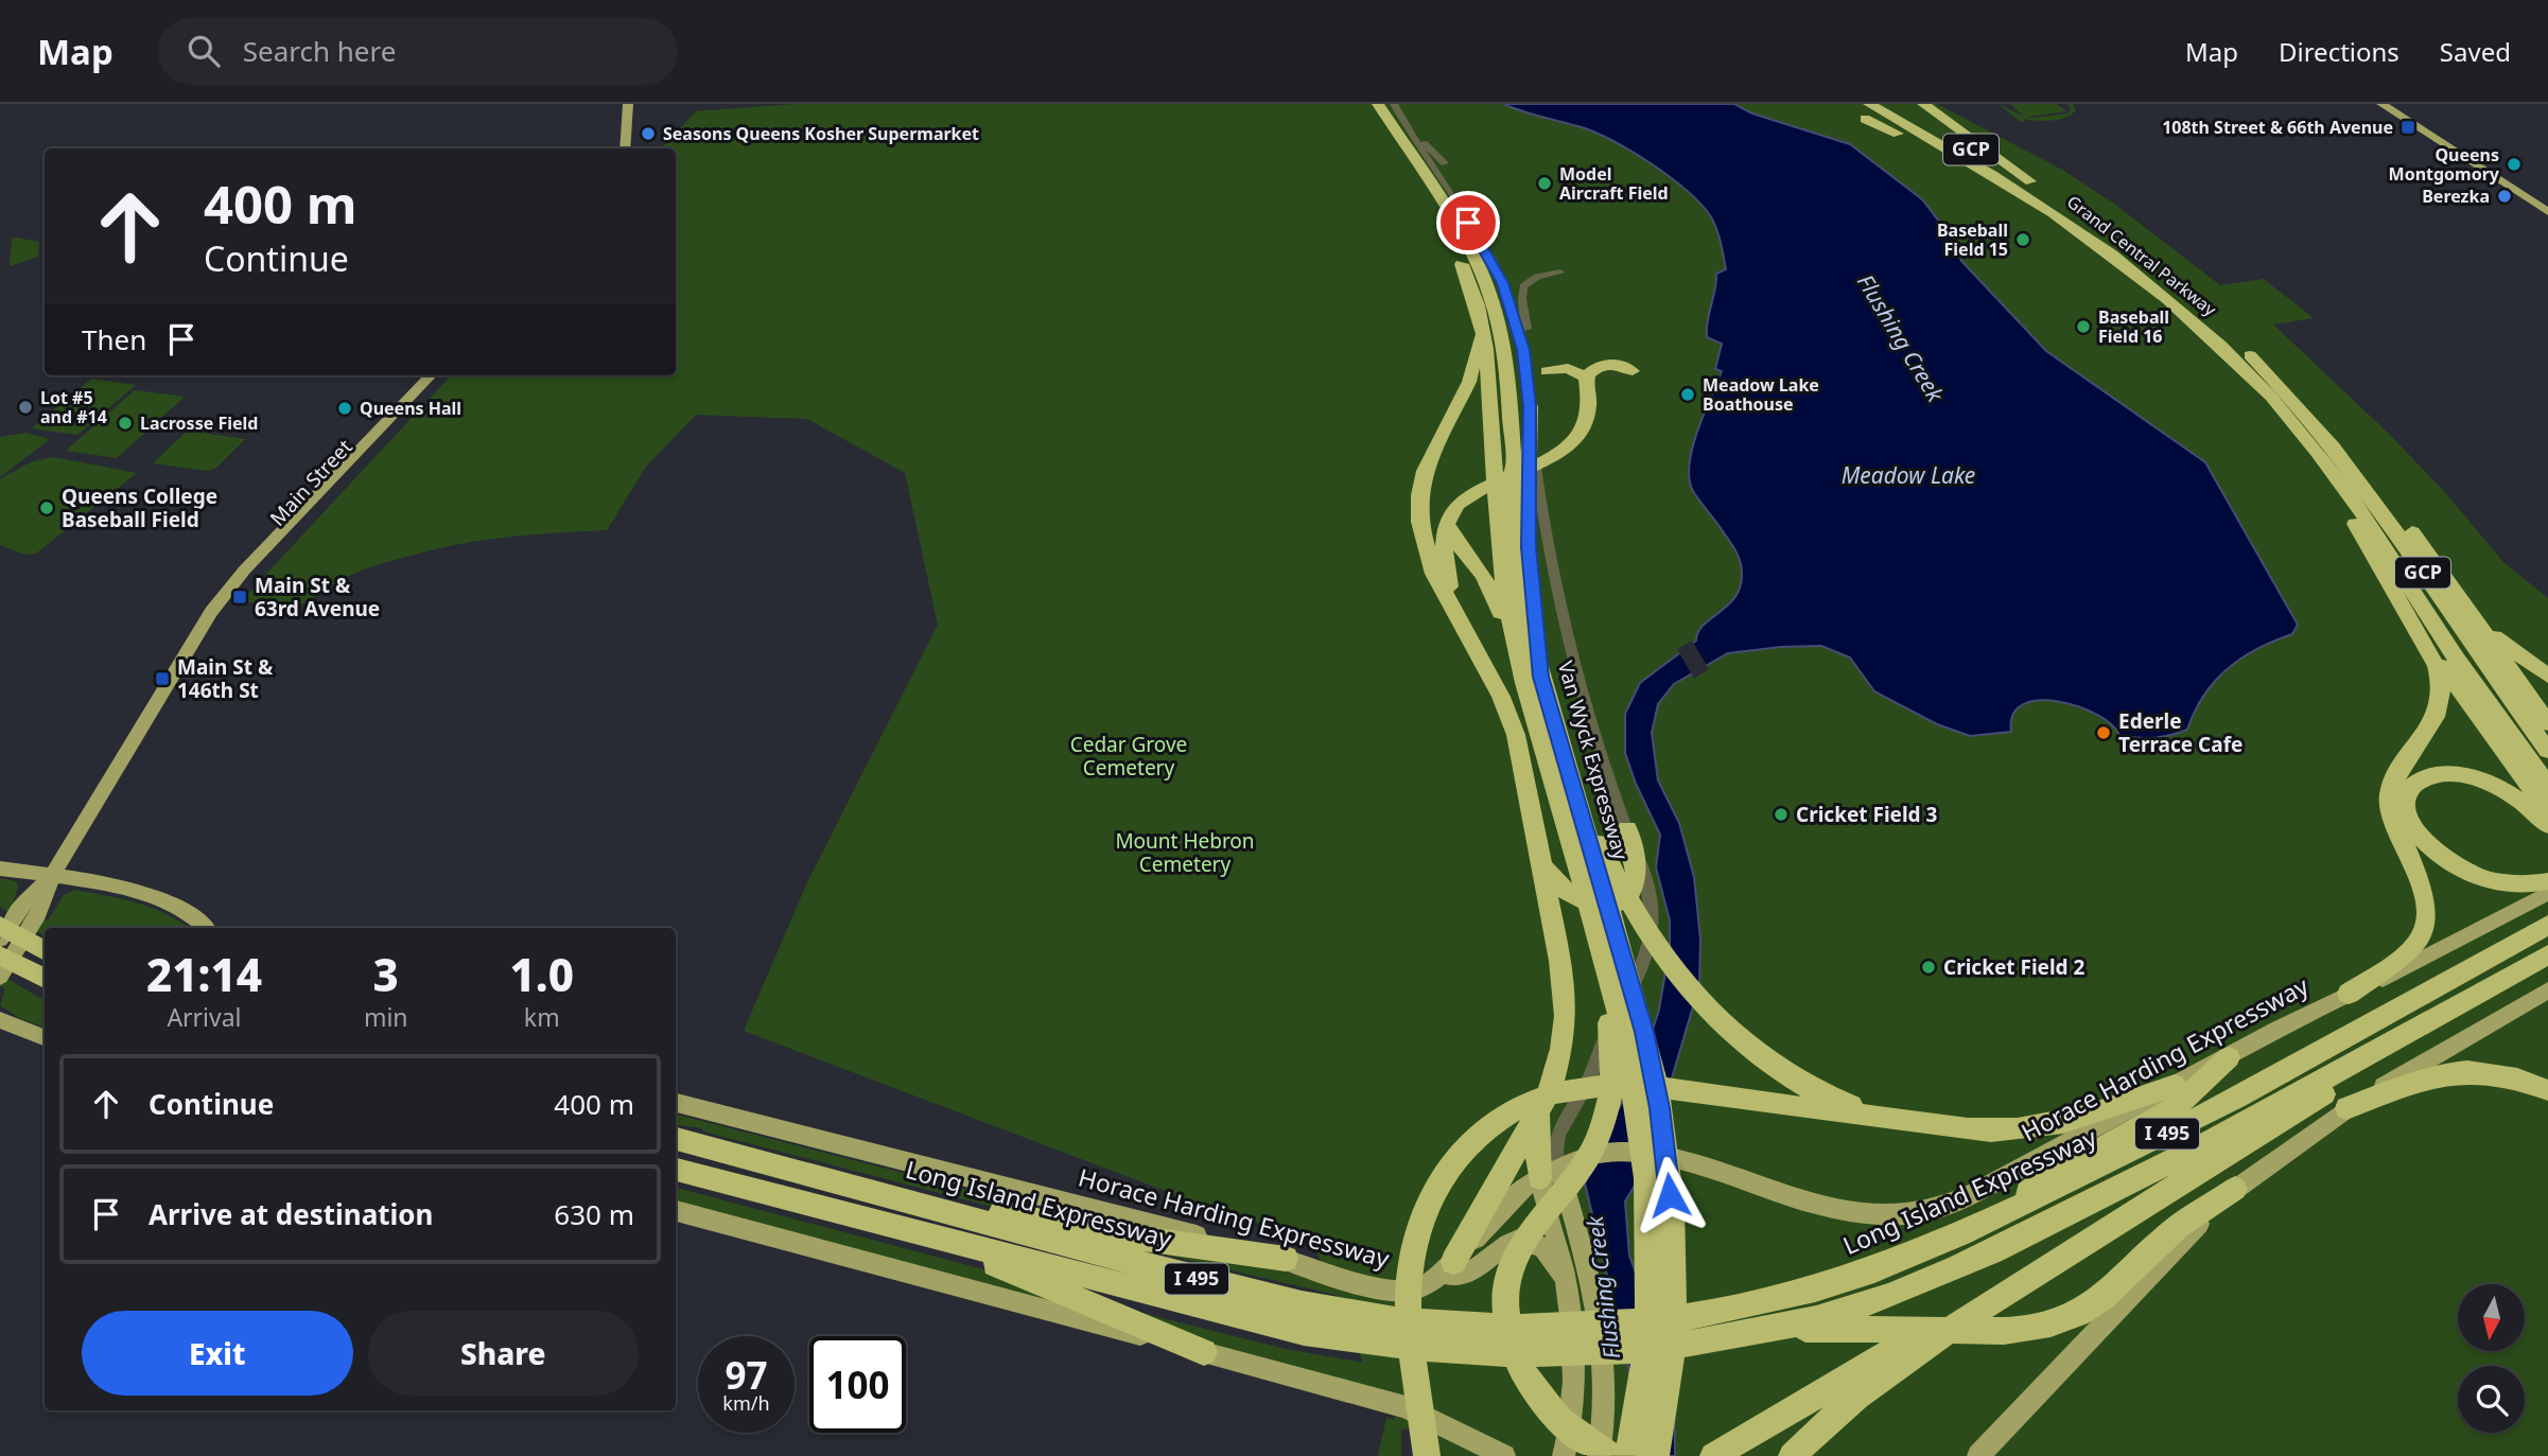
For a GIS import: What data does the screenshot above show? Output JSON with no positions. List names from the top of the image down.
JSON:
{
  "streets": {
    "highway": [
      "GCP",
      "Grand Central Parkway",
      "Van Wyck Expressway",
      "I 495",
      "Long Island Expressway"
    ],
    "main road": ["Main Street", "Horace Harding Expressway"]
  },
  "water": ["Flushing Creek", "Meadow Lake"],
  "parks": ["Cedar Grove Cemetery", "Mount Hebron Cemetery"],
  "places": {
    "transit": ["108th Street & 66th Avenue", "Main St & 63rd Avenue", "Main St & 146th St"],
    "other": [
      "Seasons Queens Kosher Supermarket",
      "Queens Montgomory",
      "Model Aircraft Field",
      "Berezka",
      "Baseball Field 15",
      "Baseball Field 16",
      "Meadow Lake Boathouse",
      "Lot #5 and #14",
      "Queens Hall",
      "Lacrosse Field",
      "Queens College Baseball Field",
      "Ederle Terrace Cafe",
      "Cricket Field 3",
      "Cricket Field 2"
    ]
  },
  "north": "bottom",
  "page": {
    "header": "Map",
    "search": "Search here",
    "nav": ["Map", "Directions", "Saved"],
    "turn": ["400 m", "Continue"],
    "then": "Then",
    "eta": [
      "21:14",
      "Arrival",
      "3",
      "min",
      "1.0",
      "km"
    ],
    "list": [
      {
        "name": "Continue",
        "value": "400 m"
      },
      {
        "name": "Arrive at destination",
        "value": "630 m"
      }
    ],
    "buttons": ["Exit", "Share"],
    "speed": "97 km/h",
    "limit": "100"
  }
}
